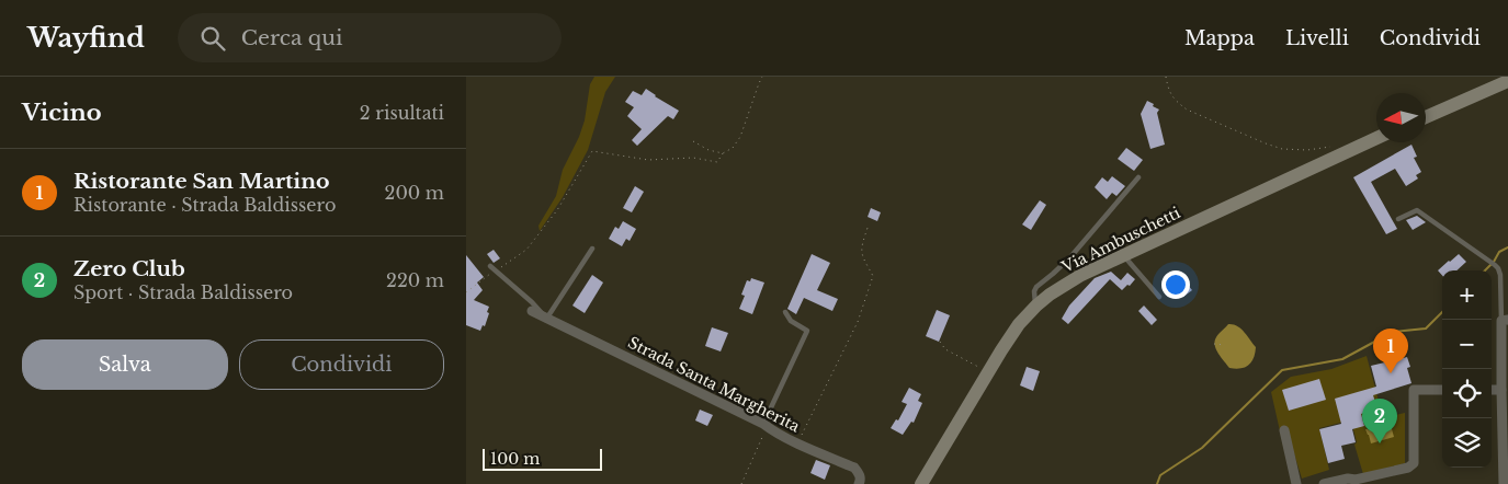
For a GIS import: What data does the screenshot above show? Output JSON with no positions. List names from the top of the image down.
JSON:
{
  "streets": {
    "street": ["Via Ambuschetti", "Strada Santa Margherita"]
  },
  "scale_bar": "100 m",
  "north": "left",
  "page": {
    "header": "Wayfind",
    "search": "Cerca qui",
    "nav": ["Mappa", "Livelli", "Condividi"],
    "heading": ["Vicino", "2 risultati"],
    "list": [
      {
        "mark": "1",
        "name": "Ristorante San Martino",
        "note": "Ristorante · Strada Baldissero",
        "value": "200 m"
      },
      {
        "mark": "2",
        "name": "Zero Club",
        "note": "Sport · Strada Baldissero",
        "value": "220 m"
      }
    ],
    "map_buttons": ["+", "−"],
    "buttons": ["Salva", "Condividi"],
    "pins": ["1", "2"],
    "scale": "100 m"
  }
}
